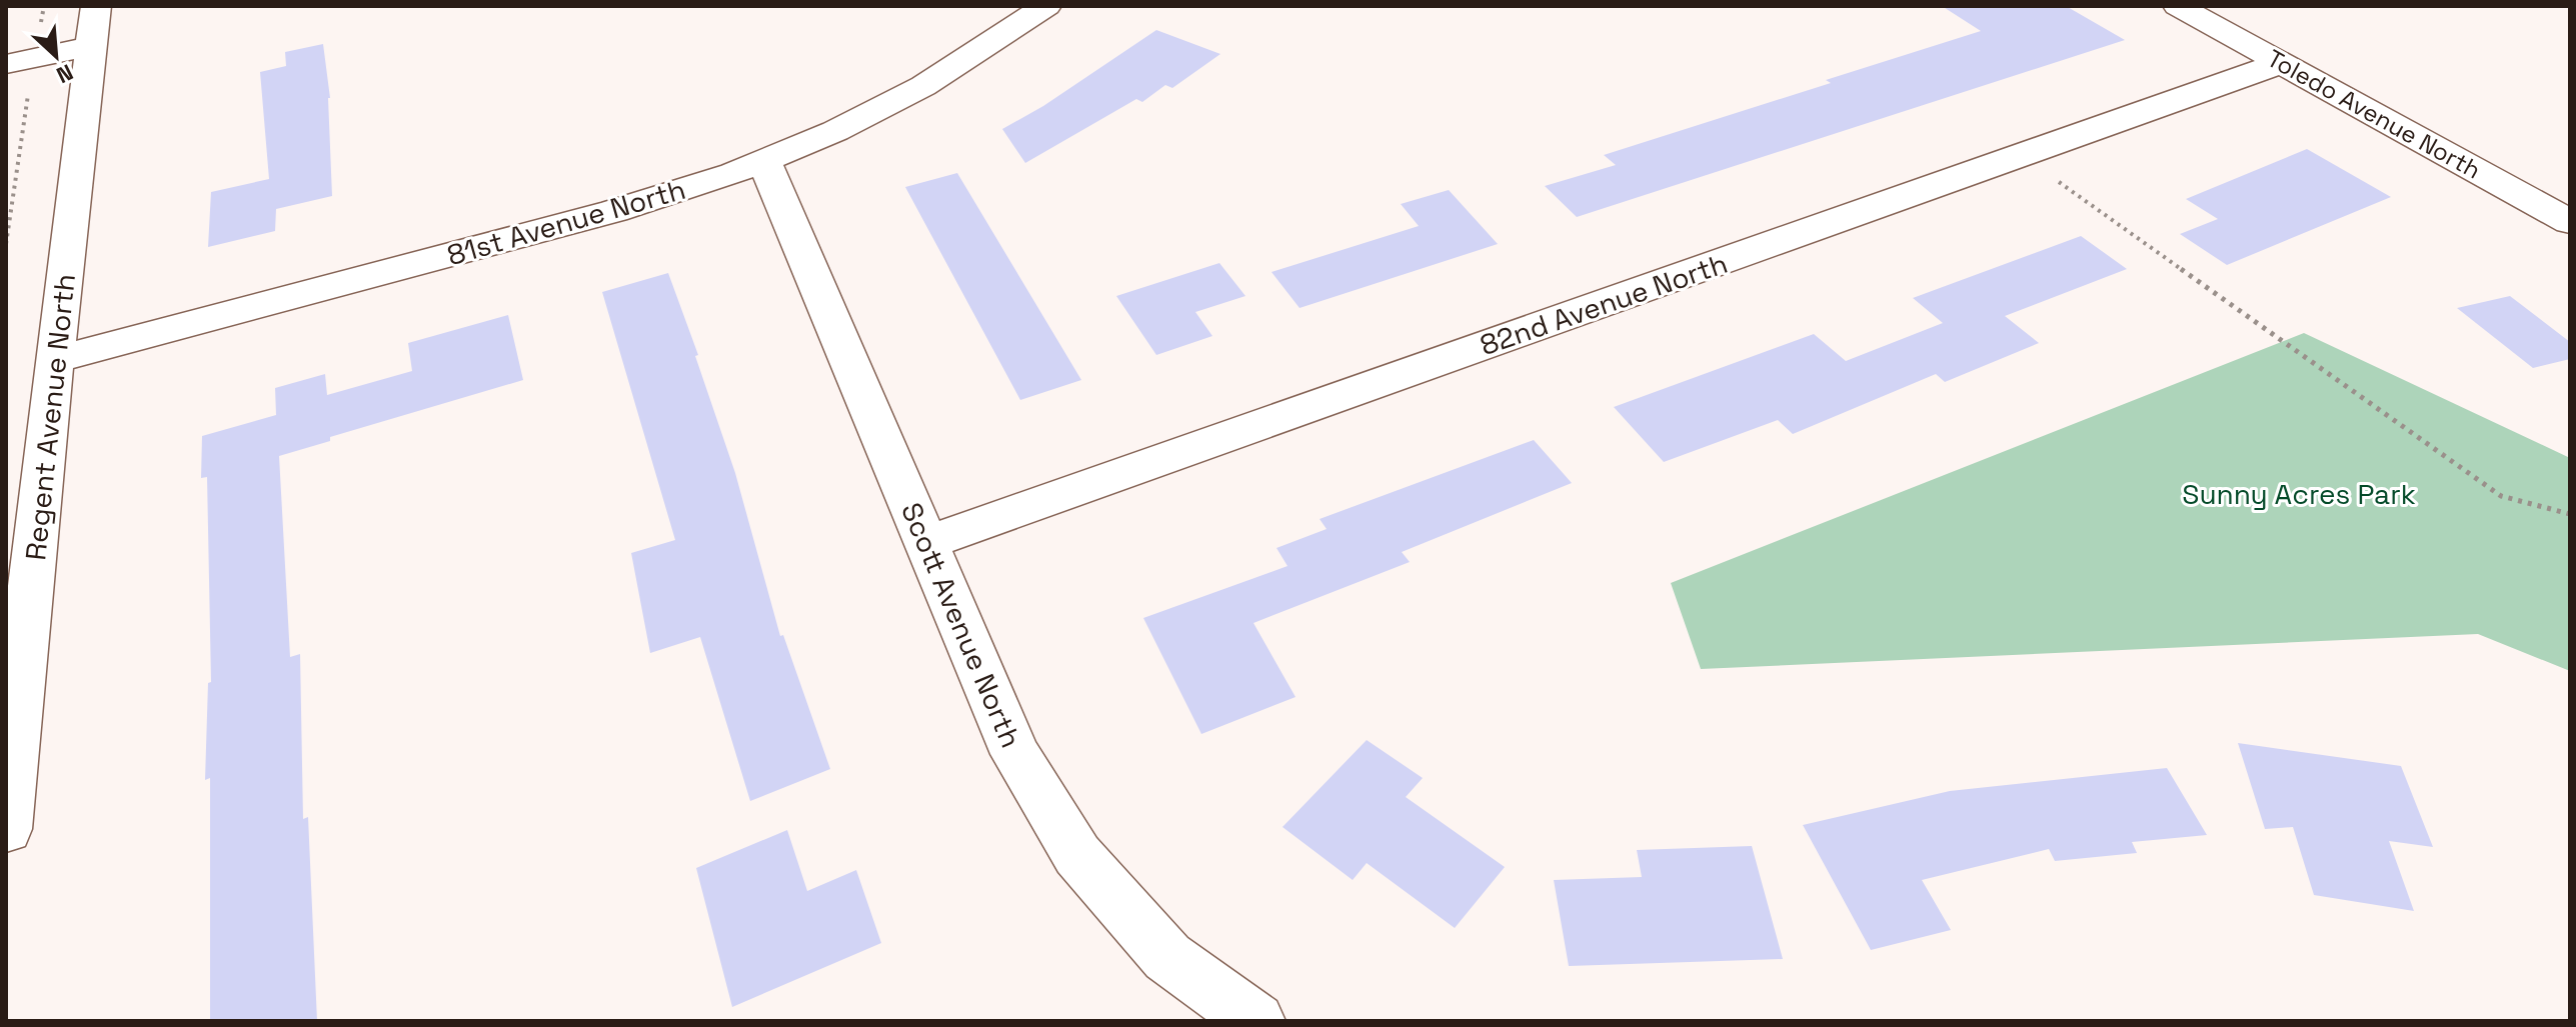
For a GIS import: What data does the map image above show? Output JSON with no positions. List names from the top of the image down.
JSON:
{
  "streets": {
    "street": [
      "Toledo Avenue North",
      "81st Avenue North",
      "82nd Avenue North",
      "Regent Avenue North",
      "Scott Avenue North"
    ]
  },
  "crossings": [
    ["Toledo Avenue North", "82nd Avenue North"],
    ["81st Avenue North", "Regent Avenue North"],
    ["81st Avenue North", "Scott Avenue North"],
    ["82nd Avenue North", "Scott Avenue North"]
  ],
  "parks": ["Sunny Acres Park"],
  "north": "bottom right"
}
